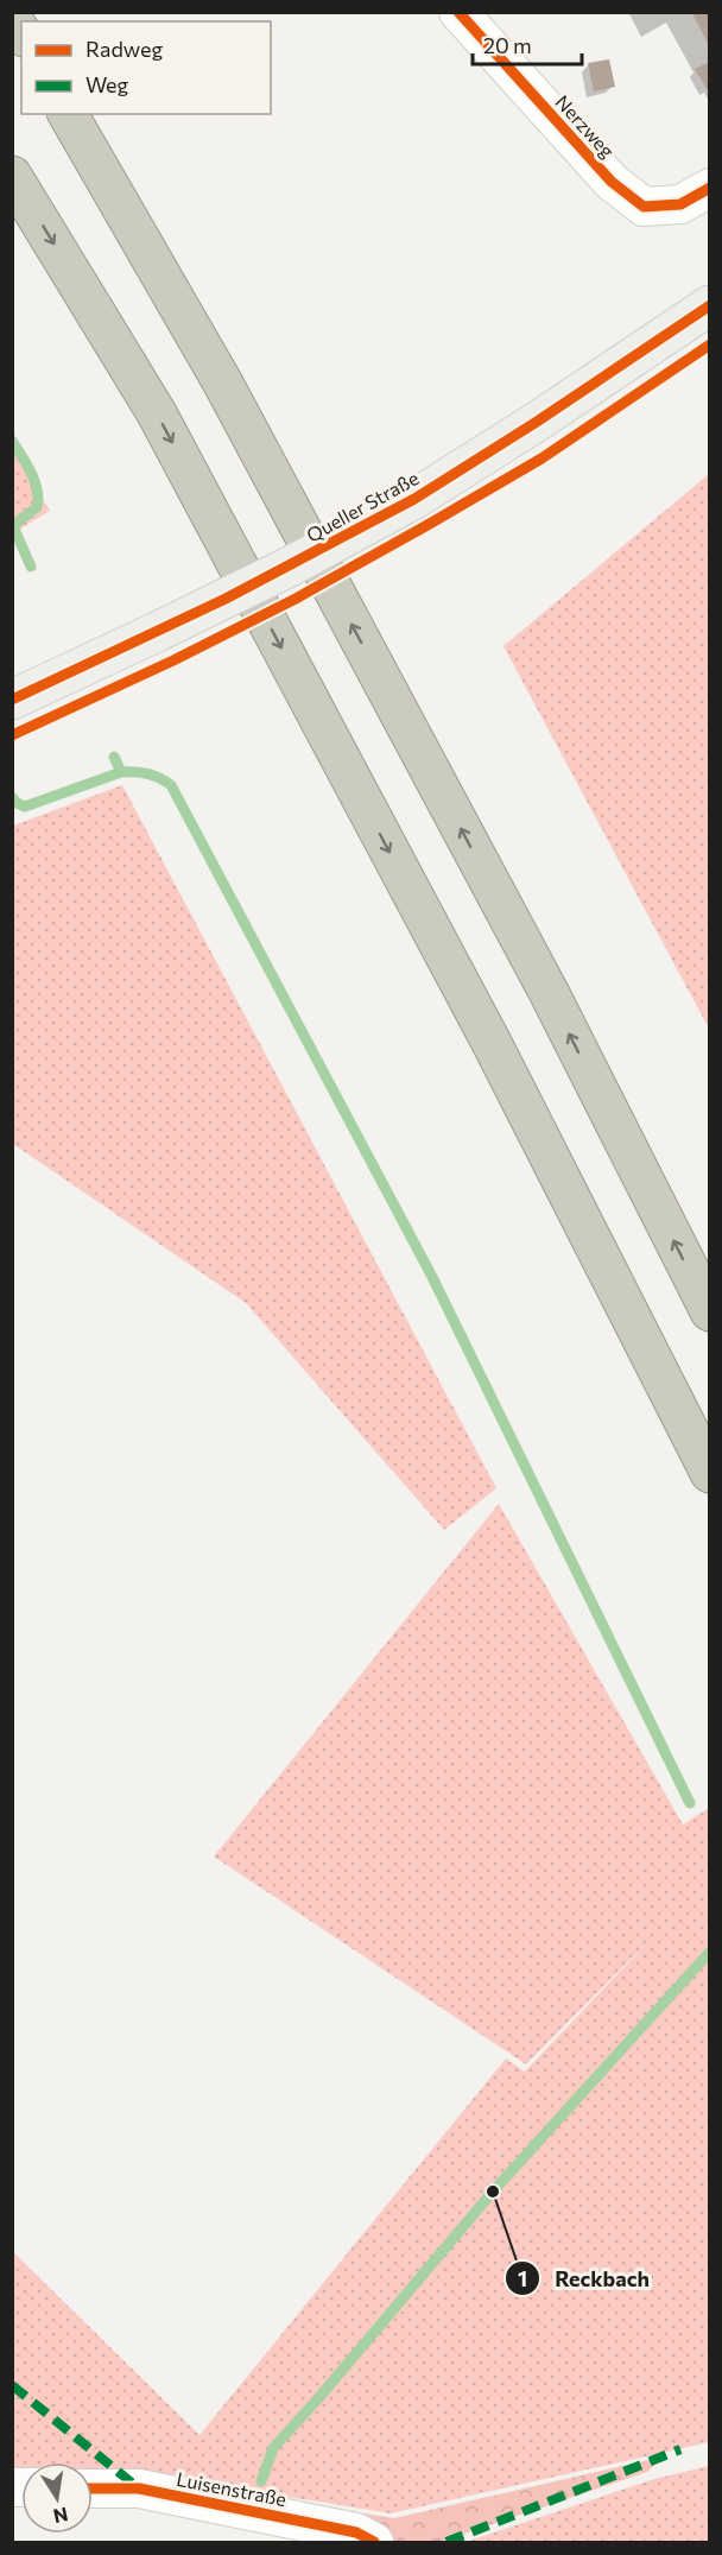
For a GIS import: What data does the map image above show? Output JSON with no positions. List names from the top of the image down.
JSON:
{
  "streets": {
    "street": ["Nerzweg", "Queller Straße", "Luisenstraße"]
  },
  "places": ["Reckbach"],
  "legend": ["Radweg", "Weg"],
  "scale_bar": "20 m",
  "north": "bottom"
}
